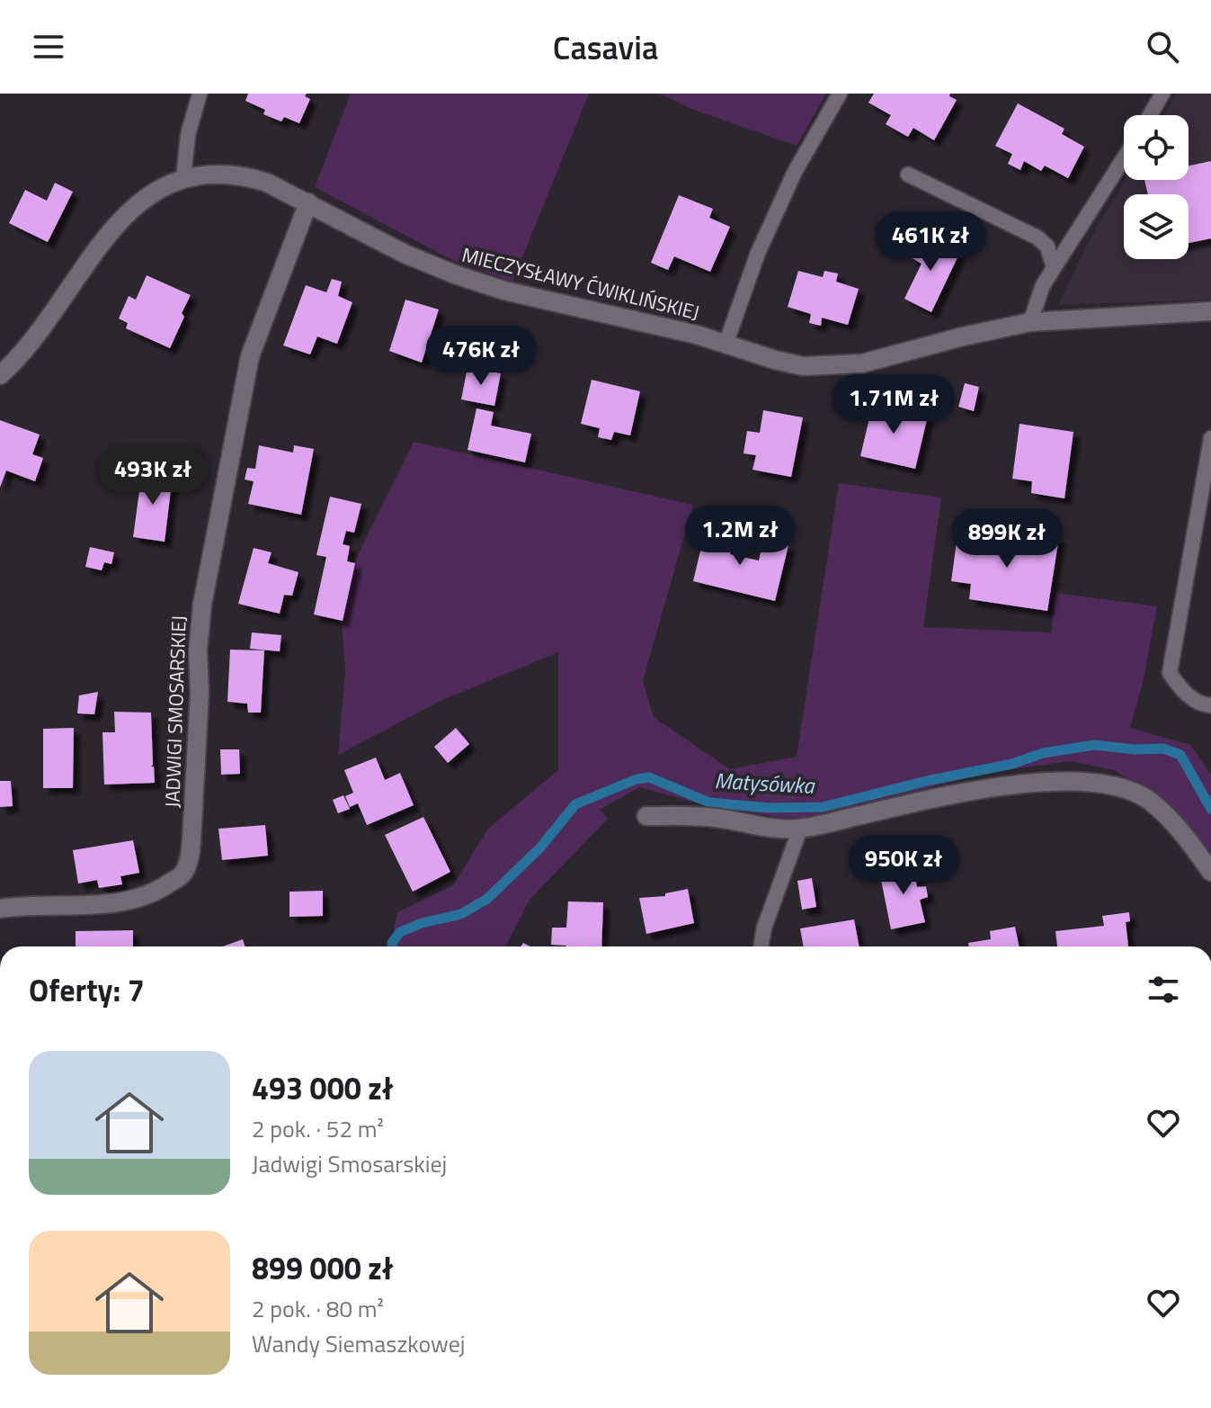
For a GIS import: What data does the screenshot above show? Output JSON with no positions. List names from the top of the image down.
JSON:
{
  "streets": {
    "street": ["MIECZYSŁAWY ĆWIKLIŃSKIEJ", "JADWIGI SMOSARSKIEJ"]
  },
  "crossings": [
    ["MIECZYSŁAWY ĆWIKLIŃSKIEJ", "JADWIGI SMOSARSKIEJ"]
  ],
  "water": ["Matysówka"],
  "page": {
    "header": "Casavia",
    "price": [
      "461K zł",
      "476K zł",
      "1.71M zł",
      "493K zł",
      "1.2M zł",
      "899K zł",
      "950K zł"
    ],
    "heading": "Oferty: 7",
    "list": [
      {
        "name": "493 000 zł",
        "note": "2 pok. · 52 m² · Jadwigi Smosarskiej"
      },
      {
        "name": "899 000 zł",
        "note": "2 pok. · 80 m² · Wandy Siemaszkowej"
      }
    ]
  }
}
